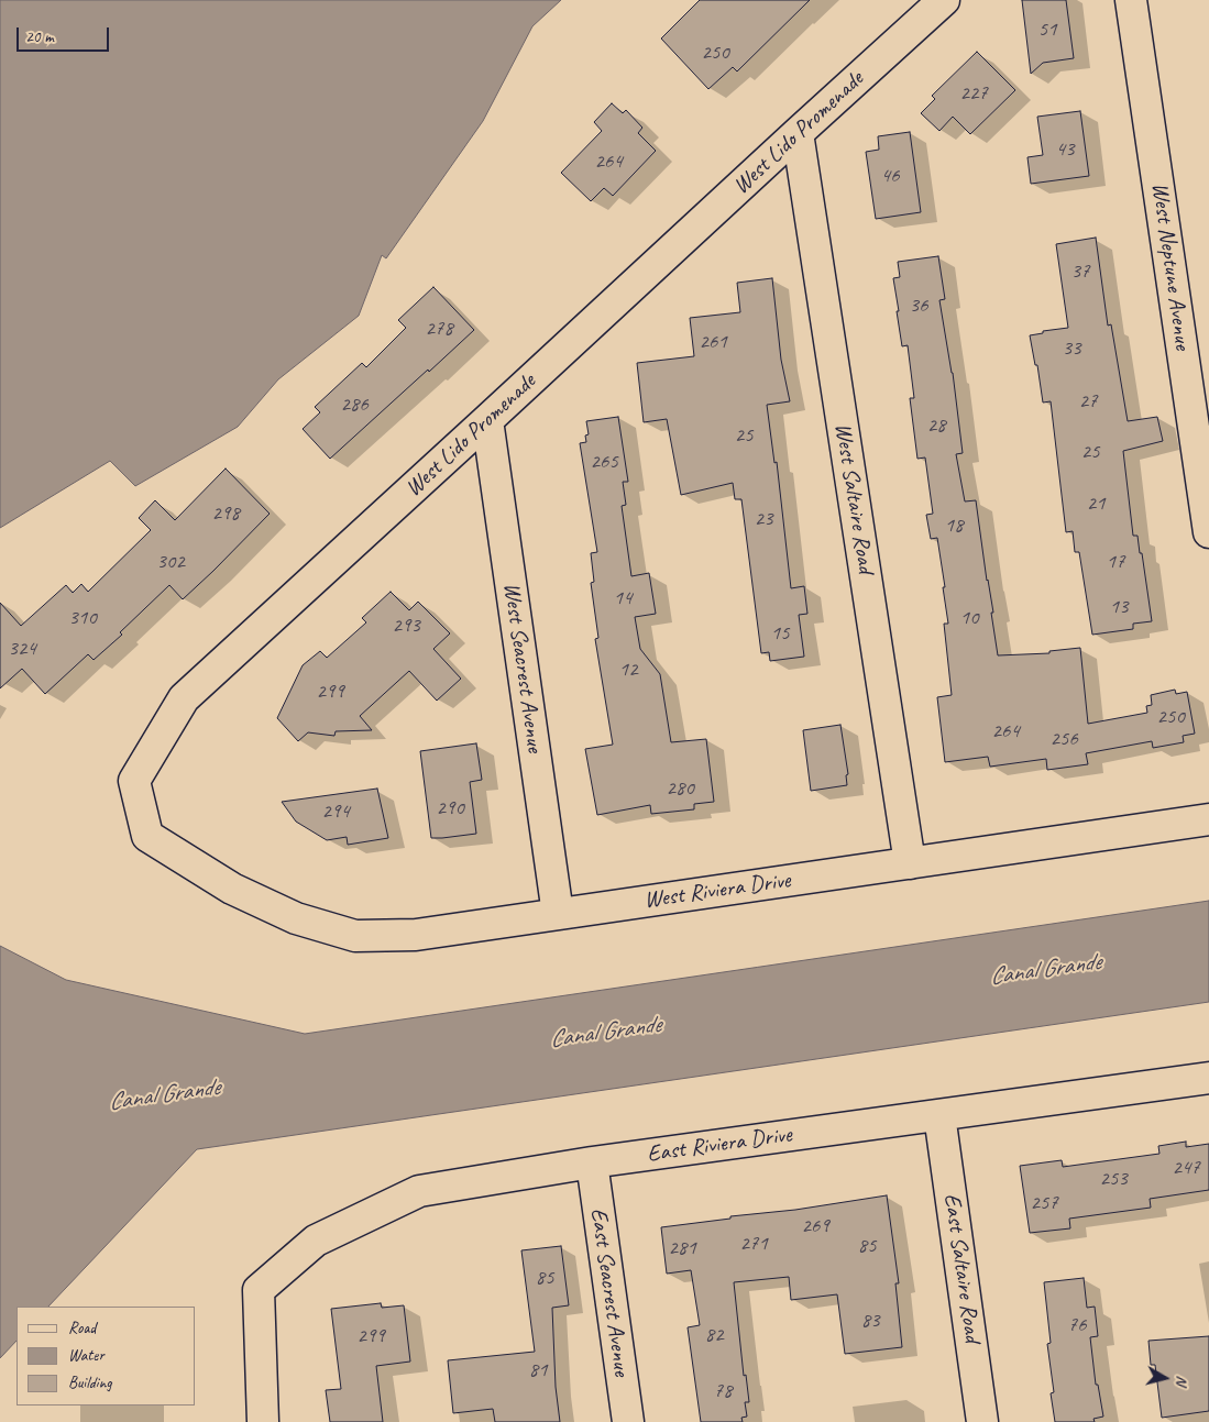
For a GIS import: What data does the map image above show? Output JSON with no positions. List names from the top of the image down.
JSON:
{
  "streets": {
    "street": [
      "West Lido Promenade",
      "West Neptune Avenue",
      "West Saltaire Road",
      "West Seacrest Avenue",
      "West Riviera Drive",
      "East Riviera Drive",
      "East Saltaire Road",
      "East Seacrest Avenue"
    ]
  },
  "crossings": [
    ["West Lido Promenade", "West Saltaire Road"],
    ["West Lido Promenade", "West Seacrest Avenue"],
    ["West Lido Promenade", "West Riviera Drive"],
    ["West Saltaire Road", "West Riviera Drive"],
    ["West Seacrest Avenue", "West Riviera Drive"],
    ["East Riviera Drive", "East Saltaire Road"],
    ["East Riviera Drive", "East Seacrest Avenue"]
  ],
  "water": ["Canal Grande"],
  "house_numbers": [
    "51",
    "250",
    "227",
    "43",
    "264",
    "46",
    "37",
    "36",
    "278",
    "261",
    "33",
    "27",
    "286",
    "28",
    "25",
    "25",
    "265",
    "21",
    "298",
    "23",
    "18",
    "302",
    "17",
    "14",
    "13",
    "310",
    "10",
    "293",
    "15",
    "324",
    "12",
    "299",
    "250",
    "264",
    "256",
    "280",
    "290",
    "294",
    "247",
    "253",
    "257",
    "269",
    "271",
    "85",
    "281",
    "85",
    "83",
    "76",
    "82",
    "299",
    "81",
    "78"
  ],
  "legend": ["Road", "Water", "Building"],
  "scale_bar": "20 m",
  "north": "right"
}
